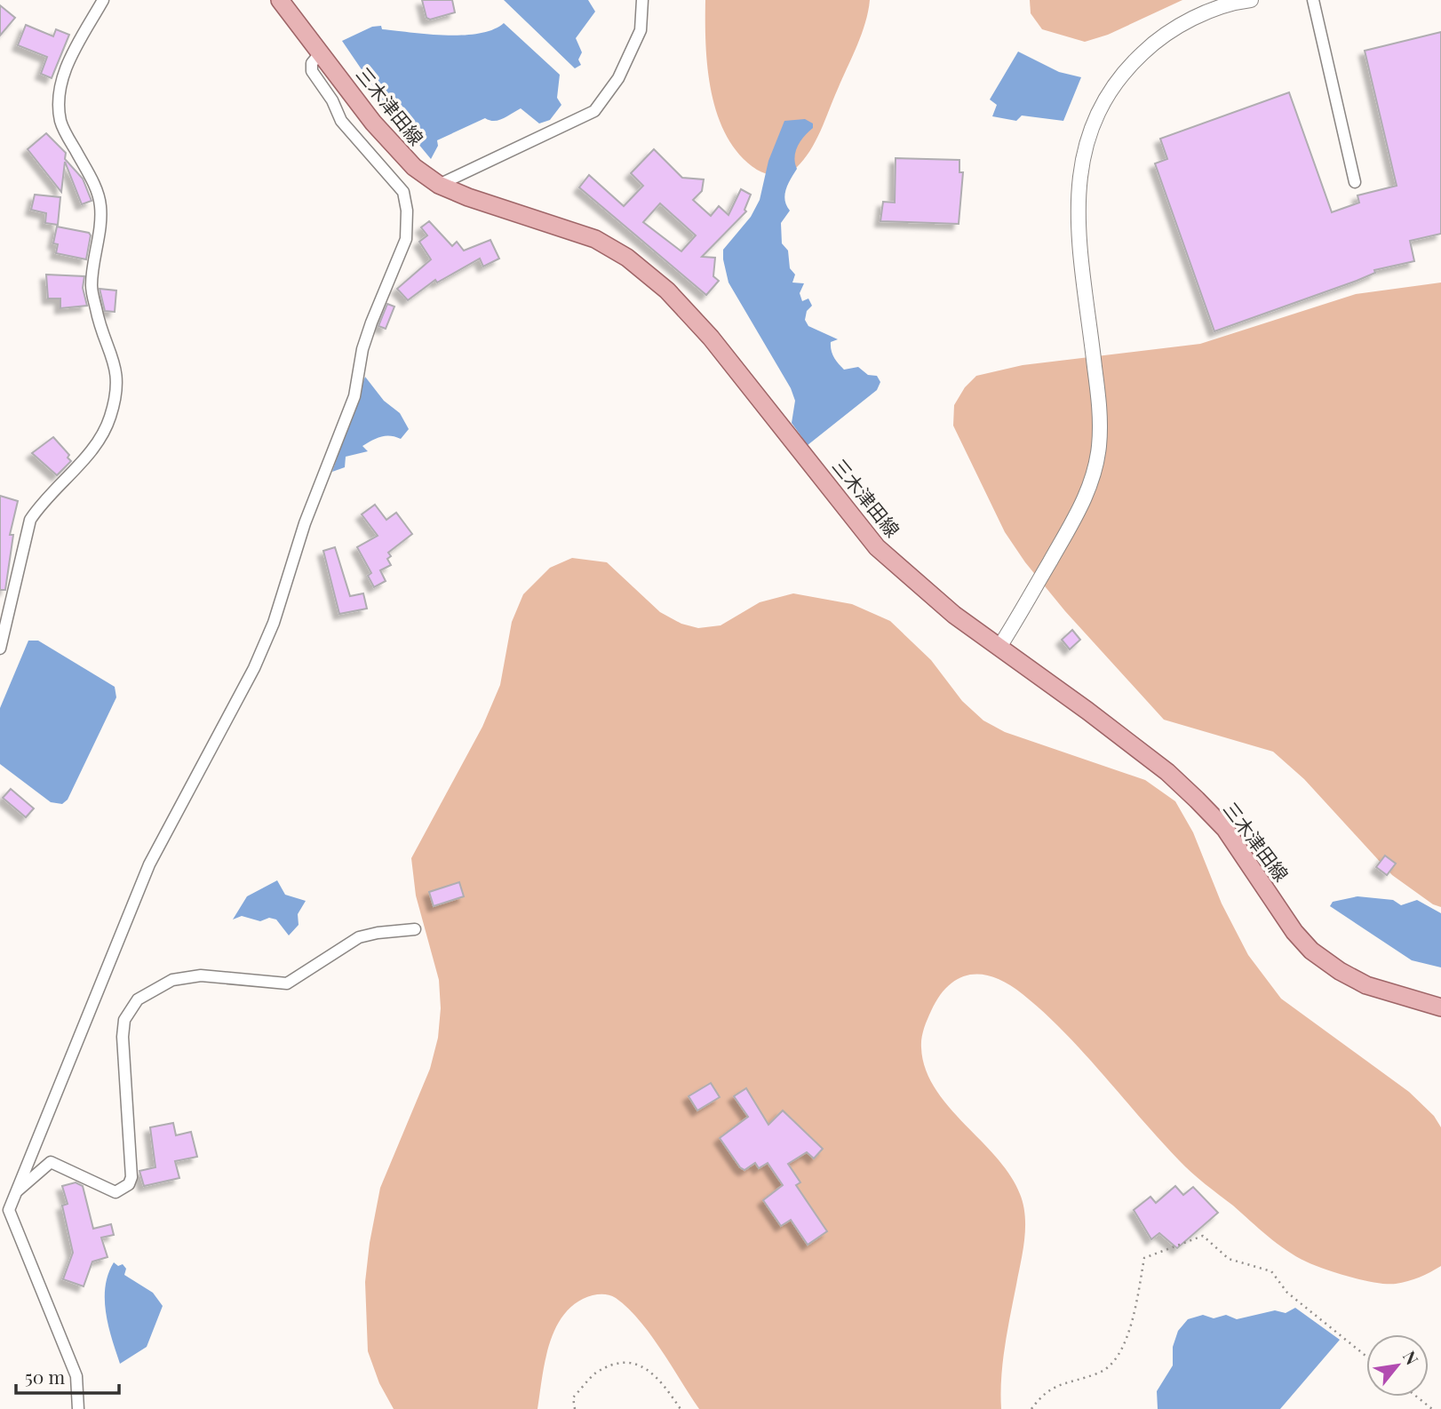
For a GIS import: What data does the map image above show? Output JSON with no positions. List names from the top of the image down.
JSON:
{
  "streets": {
    "main road": ["三木津田線"]
  },
  "scale_bar": "50 m",
  "north": "top right"
}
